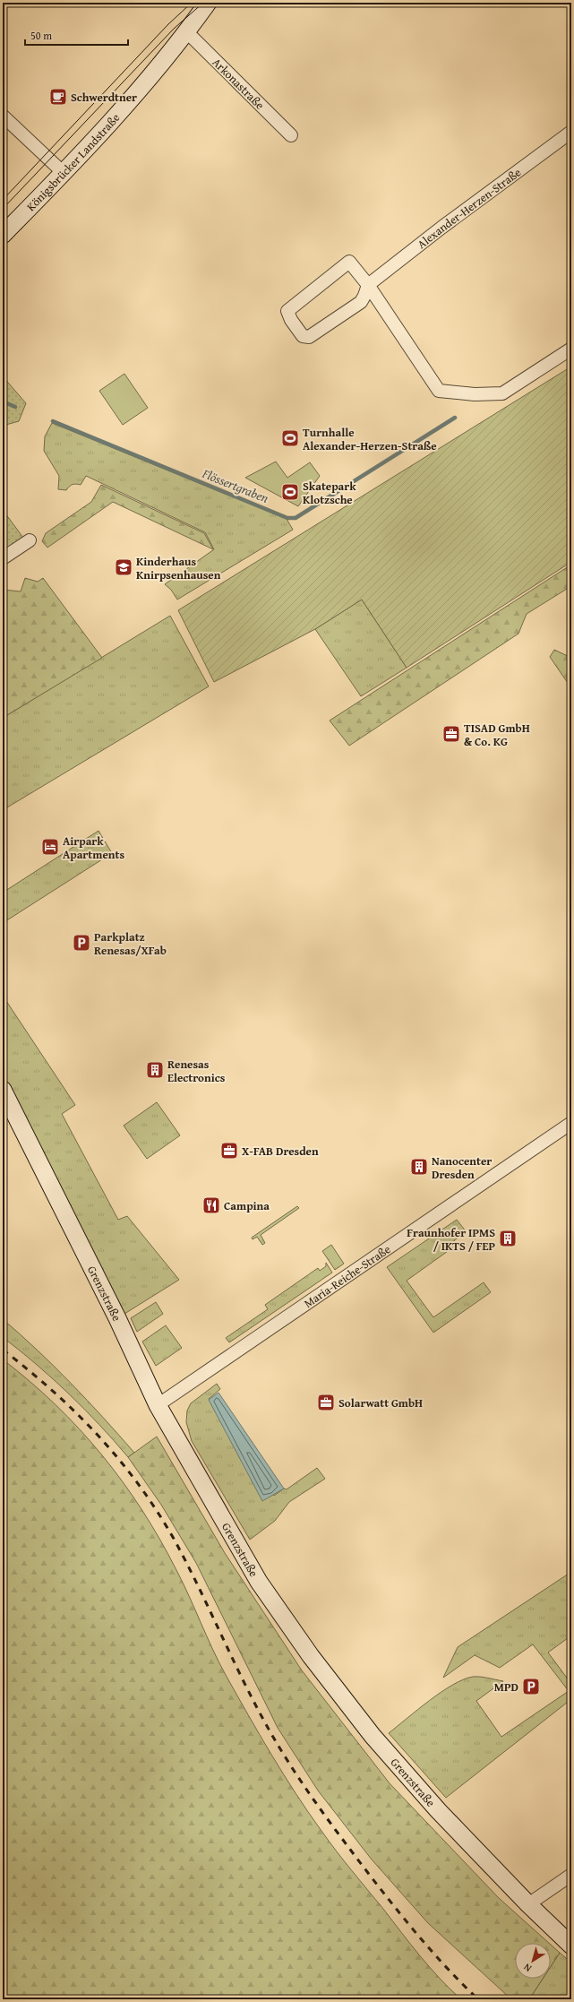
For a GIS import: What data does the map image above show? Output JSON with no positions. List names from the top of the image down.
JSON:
{
  "streets": {
    "main road": ["Königsbrücker Landstraße", "Grenzstraße"],
    "street": ["Arkonastraße", "Alexander-Herzen-Straße", "Maria-Reiche-Straße"]
  },
  "crossings": [
    ["Arkonastraße", "Königsbrücker Landstraße"],
    ["Maria-Reiche-Straße", "Grenzstraße"]
  ],
  "water": ["Flössertgraben"],
  "places": {
    "cafe": ["Schwerdtner"],
    "sports": ["Turnhalle Alexander-Herzen-Straße", "Skatepark Klotzsche"],
    "school or university": ["Kinderhaus Knirpsenhausen"],
    "office": ["TISAD GmbH & Co. KG", "X-FAB Dresden", "Solarwatt GmbH"],
    "hotel": ["Airpark Apartments"],
    "parking": ["Parkplatz Renesas/XFab", "MPD"],
    "building": ["Renesas Electronics", "Nanocenter Dresden", "Fraunhofer IPMS / IKTS / FEP"],
    "restaurant": ["Campina"]
  },
  "scale_bar": "50 m",
  "north": "bottom left"
}
